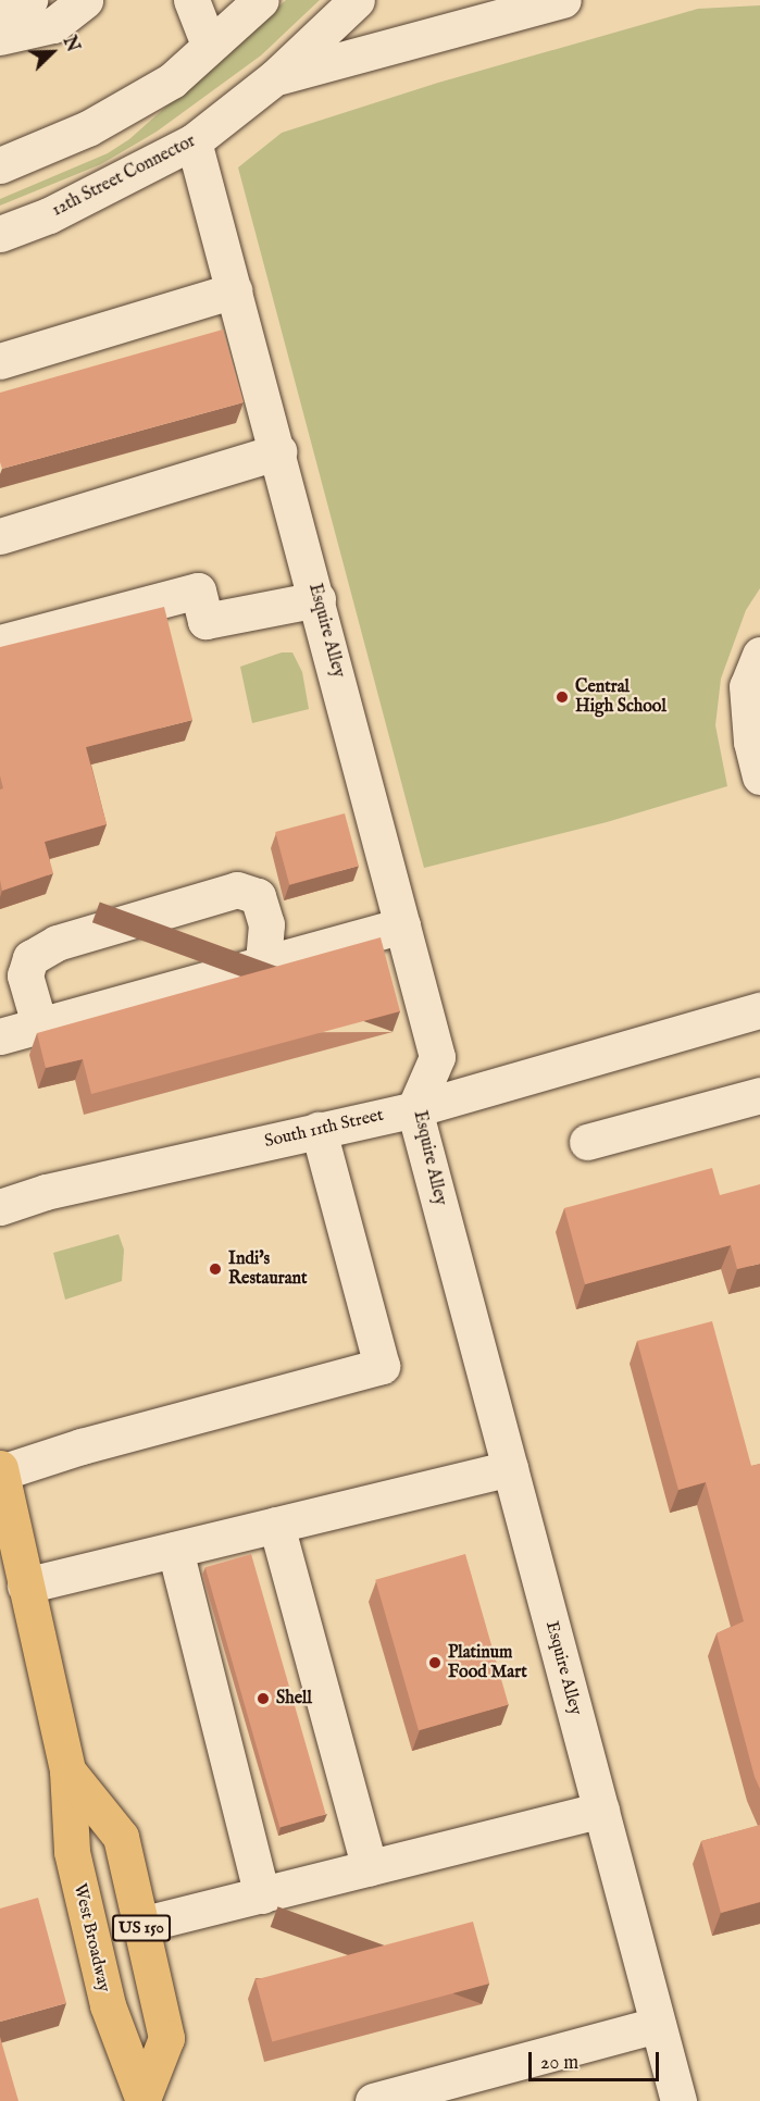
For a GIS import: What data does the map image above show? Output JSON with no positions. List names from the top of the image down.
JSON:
{
  "streets": {
    "main road": ["US 150", "West Broadway"],
    "street": ["12th Street Connector", "Esquire Alley", "South 11th Street"]
  },
  "crossings": [
    ["12th Street Connector", "Esquire Alley"],
    ["Esquire Alley", "South 11th Street"]
  ],
  "places": [
    "Central High School",
    "Indi's Restaurant",
    "Platinum Food Mart",
    "Shell"
  ],
  "scale_bar": "20 m",
  "north": "top right"
}
